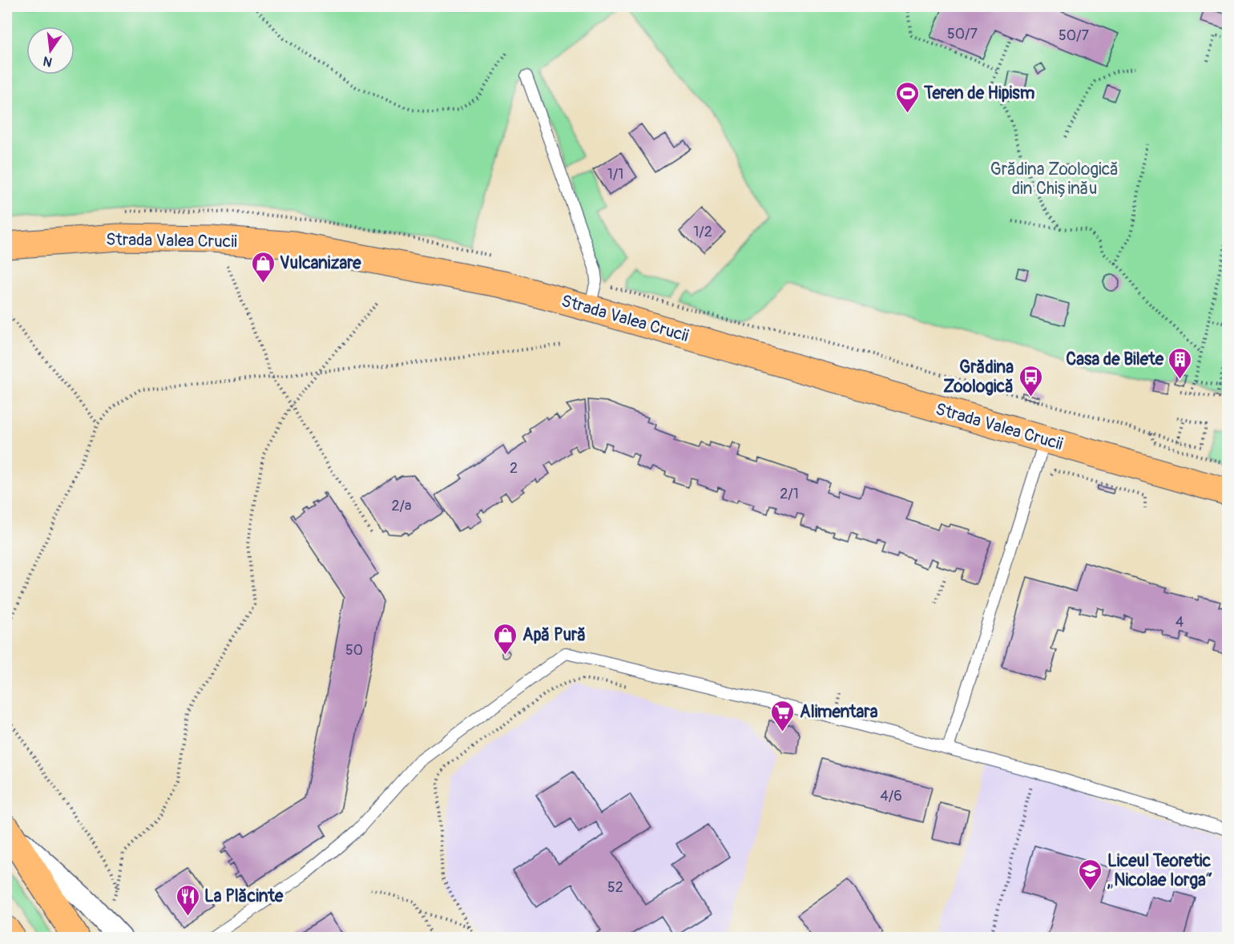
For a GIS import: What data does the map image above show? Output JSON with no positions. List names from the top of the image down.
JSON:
{
  "streets": {
    "main road": ["Strada Valea Crucii"]
  },
  "parks": ["Grădina Zoologică din Chișinău"],
  "places": {
    "sports": ["Teren de Hipism"],
    "shop": ["Vulcanizare", "Apă Pură"],
    "building": ["Casa de Bilete"],
    "bus stop": ["Grădina Zoologică"],
    "supermarket": ["Alimentara"],
    "school or university": ["Liceul Teoretic „Nicolae Iorga“"],
    "restaurant": ["La Plăcinte"]
  },
  "house_numbers": [
    "50/7",
    "50/7",
    "1/1",
    "1/2",
    "2",
    "2/1",
    "2/a",
    "4",
    "50",
    "4/6",
    "52"
  ],
  "north": "bottom"
}
